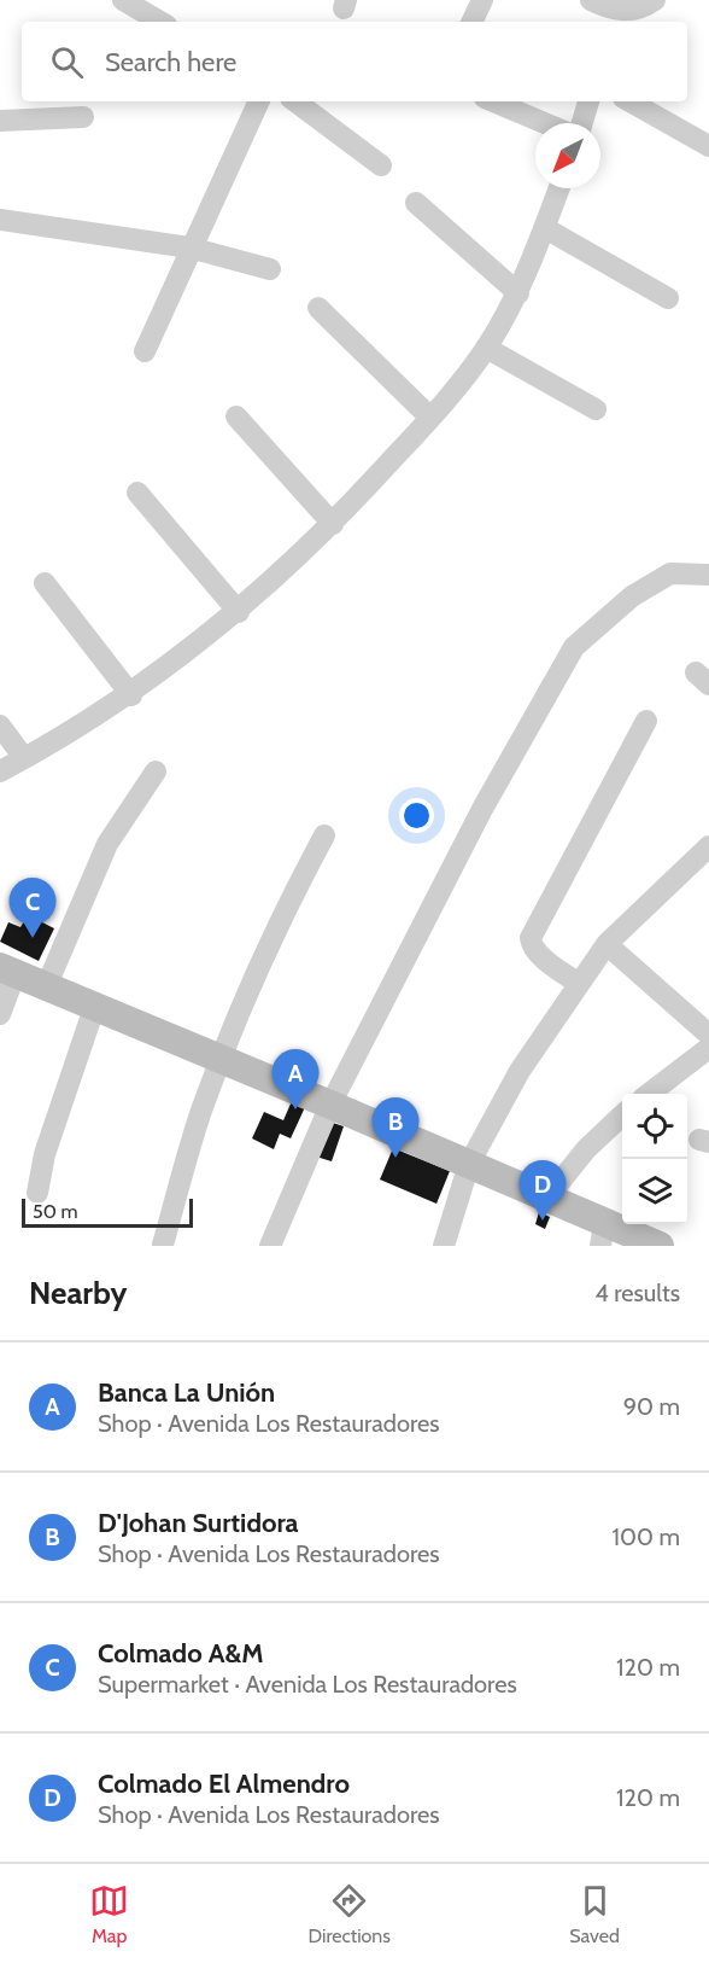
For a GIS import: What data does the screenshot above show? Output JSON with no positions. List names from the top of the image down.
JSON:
{
  "scale_bar": "50 m",
  "north": "bottom left",
  "page": {
    "search": "Search here",
    "pins": [
      "C",
      "A",
      "B",
      "D"
    ],
    "scale": "50 m",
    "heading": ["Nearby", "4 results"],
    "list": [
      {
        "mark": "A",
        "name": "Banca La Unión",
        "note": "Shop · Avenida Los Restauradores",
        "value": "90 m"
      },
      {
        "mark": "B",
        "name": "D'Johan Surtidora",
        "note": "Shop · Avenida Los Restauradores",
        "value": "100 m"
      },
      {
        "mark": "C",
        "name": "Colmado A&M",
        "note": "Supermarket · Avenida Los Restauradores",
        "value": "120 m"
      },
      {
        "mark": "D",
        "name": "Colmado El Almendro",
        "note": "Shop · Avenida Los Restauradores",
        "value": "120 m"
      }
    ],
    "nav": ["Map", "Directions", "Saved"]
  }
}
